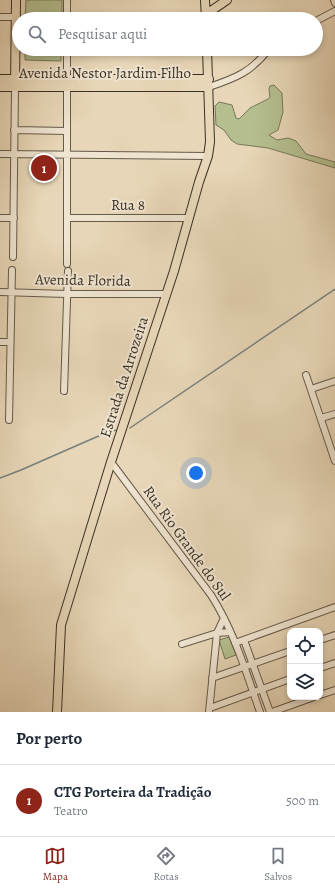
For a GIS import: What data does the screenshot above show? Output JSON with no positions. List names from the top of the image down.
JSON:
{
  "streets": {
    "main road": ["Avenida Nestor Jardim Filho", "Estrada da Arrozeira"],
    "street": ["Rua 8", "Avenida Florida", "Rua Rio Grande do Sul"]
  },
  "crossings": [
    ["Avenida Nestor Jardim Filho", "Estrada da Arrozeira"],
    ["Rua 8", "Estrada da Arrozeira"],
    ["Avenida Florida", "Estrada da Arrozeira"],
    ["Estrada da Arrozeira", "Rua Rio Grande do Sul"]
  ],
  "page": {
    "search": "Pesquisar aqui",
    "pins": "1",
    "heading": "Por perto",
    "list": [
      {
        "mark": "1",
        "name": "CTG Porteira da Tradição",
        "note": "Teatro",
        "value": "500 m"
      }
    ],
    "nav": ["Mapa", "Rotas", "Salvos"]
  }
}
